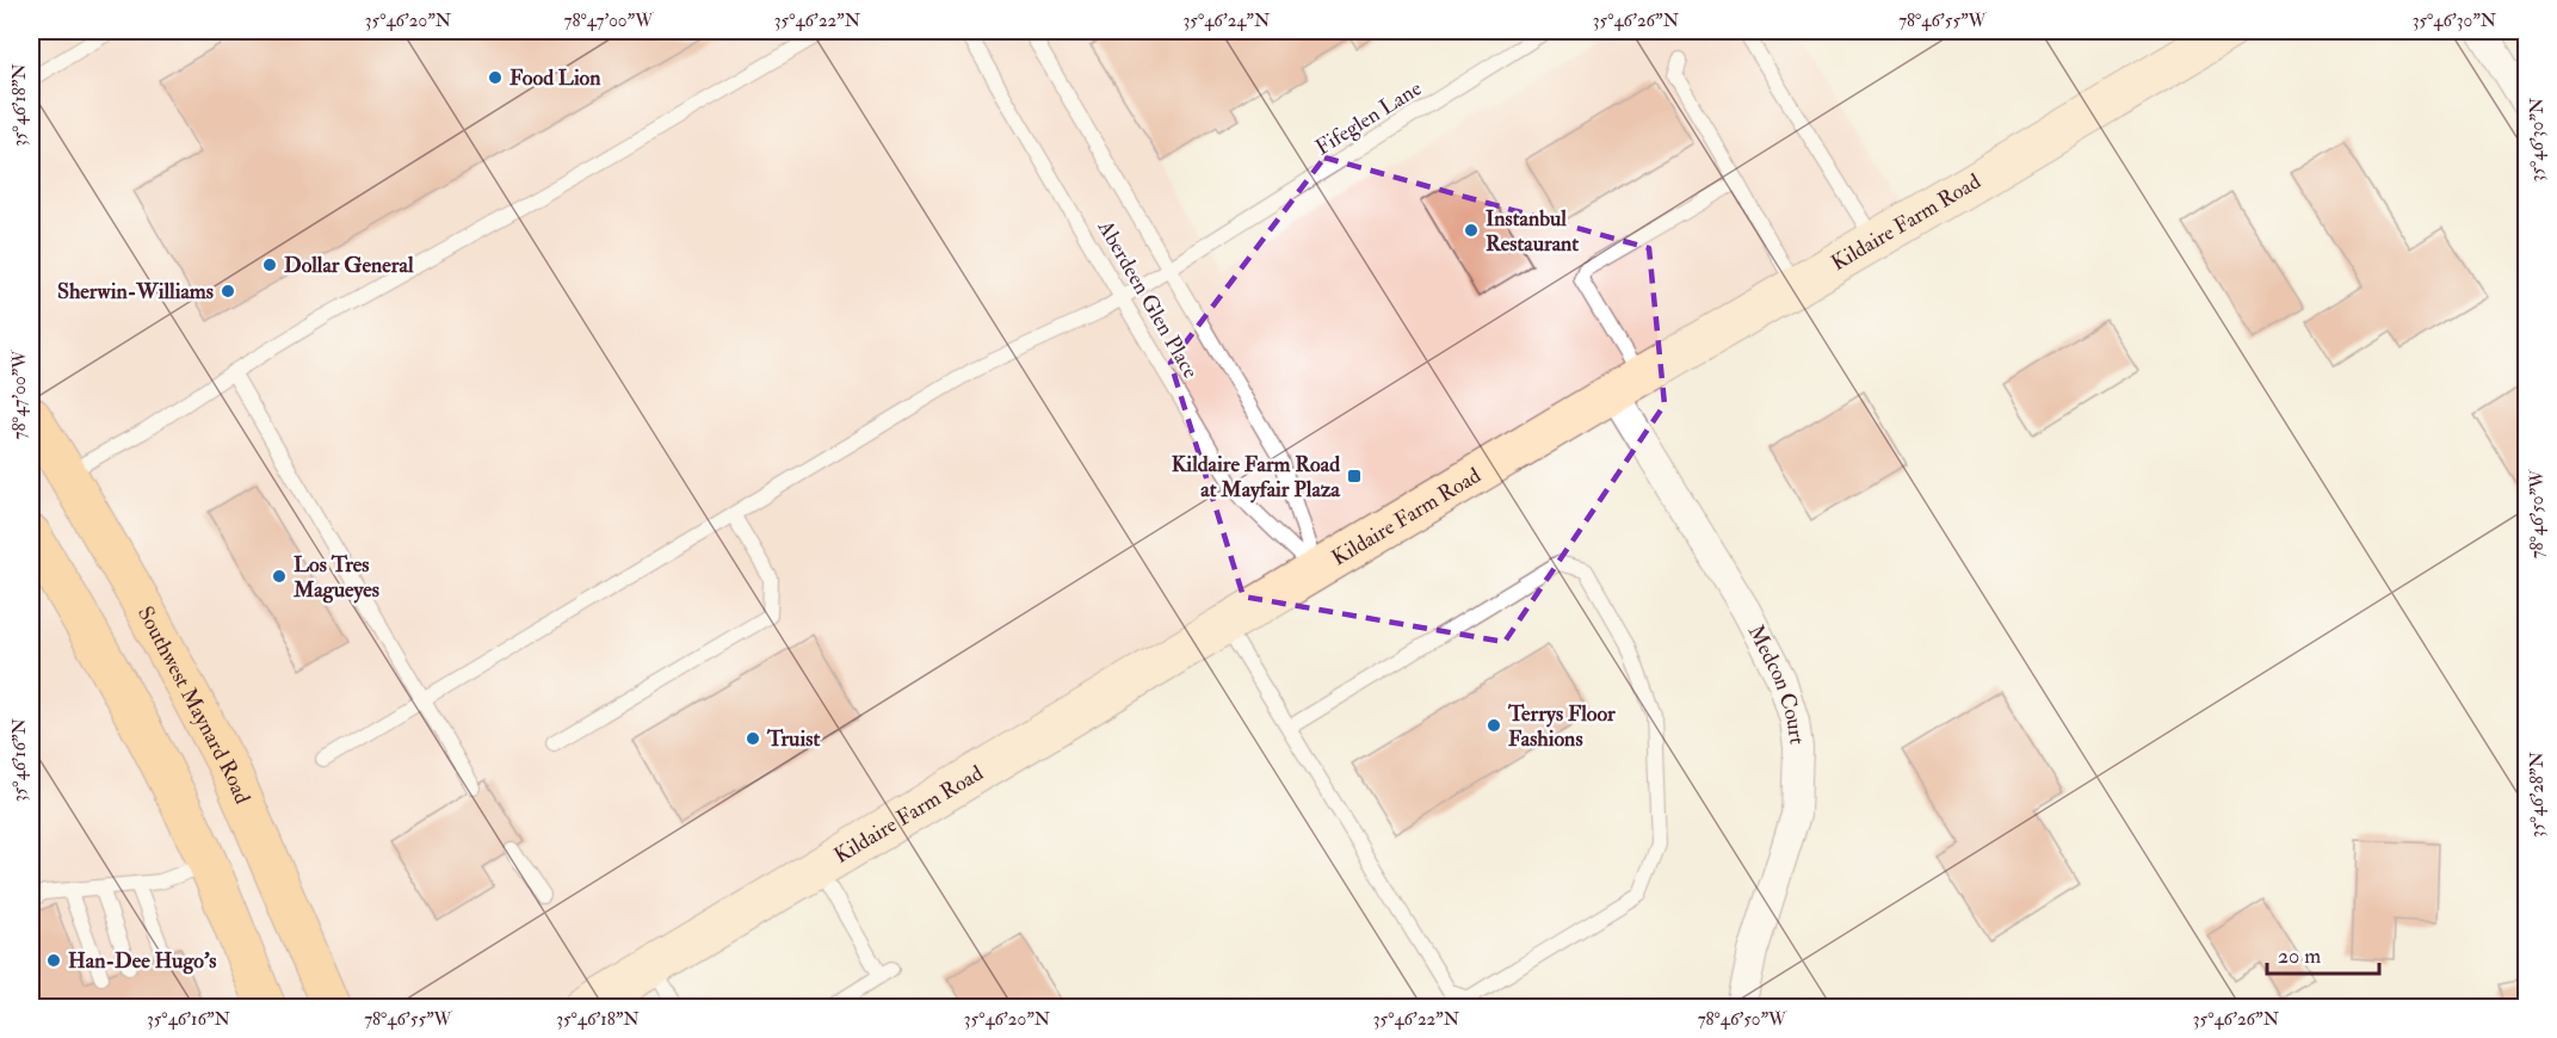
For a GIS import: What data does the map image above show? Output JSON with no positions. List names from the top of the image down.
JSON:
{
  "streets": {
    "main road": ["Kildaire Farm Road", "Southwest Maynard Road"],
    "street": ["Medcon Court"],
    "lane": ["Fifeglen Lane", "Aberdeen Glen Place"]
  },
  "crossings": [
    ["Fifeglen Lane", "Aberdeen Glen Place"],
    ["Kildaire Farm Road", "Aberdeen Glen Place"],
    ["Kildaire Farm Road", "Medcon Court"]
  ],
  "places": {
    "other": [
      "Food Lion",
      "Instanbul Restaurant",
      "Dollar General",
      "Sherwin-Williams",
      "Los Tres Magueyes",
      "Terrys Floor Fashions",
      "Truist",
      "Han-Dee Hugo's"
    ],
    "transit": ["Kildaire Farm Road at Mayfair Plaza"]
  },
  "scale_bar": "20 m",
  "coordinates": [
    "35°46'20\"N",
    "78°47'00\"W",
    "35°46'22\"N",
    "35°46'24\"N",
    "35°46'26\"N",
    "78°46'55\"W",
    "35°46'30\"N",
    "35°46'18\"N",
    "78°46'50\"W",
    "35°46'16\"N",
    "35°46'28\"N"
  ]
}
